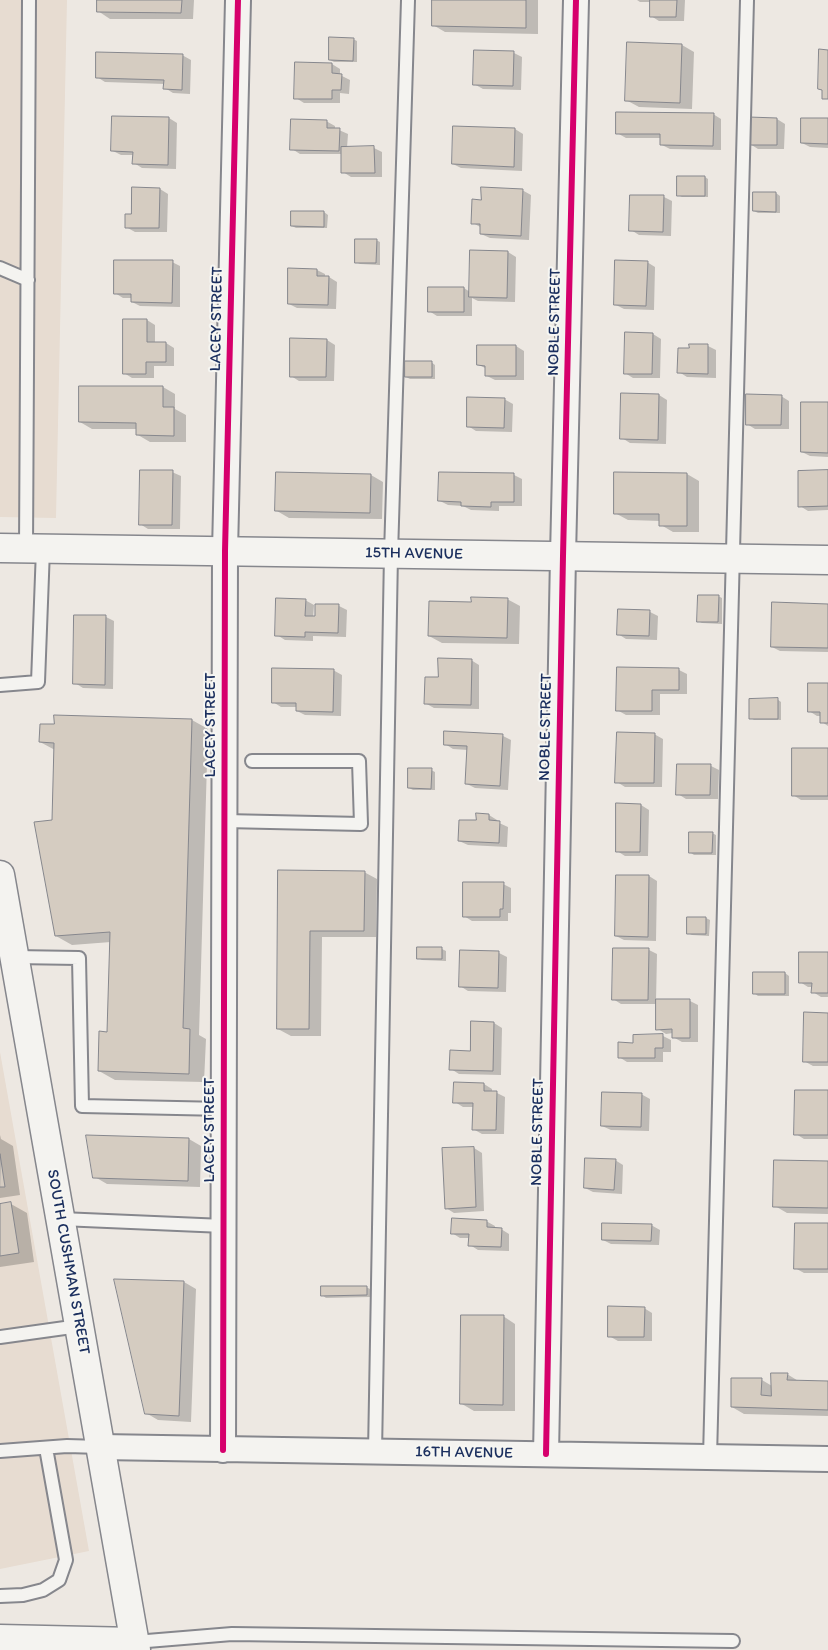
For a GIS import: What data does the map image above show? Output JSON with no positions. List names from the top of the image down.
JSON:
{
  "streets": {
    "street": [
      "LACEY STREET",
      "NOBLE STREET",
      "15TH AVENUE",
      "SOUTH CUSHMAN STREET",
      "16TH AVENUE"
    ]
  },
  "crossings": [
    ["LACEY STREET", "15TH AVENUE"],
    ["LACEY STREET", "16TH AVENUE"],
    ["NOBLE STREET", "15TH AVENUE"],
    ["NOBLE STREET", "16TH AVENUE"],
    ["SOUTH CUSHMAN STREET", "16TH AVENUE"]
  ]
}
